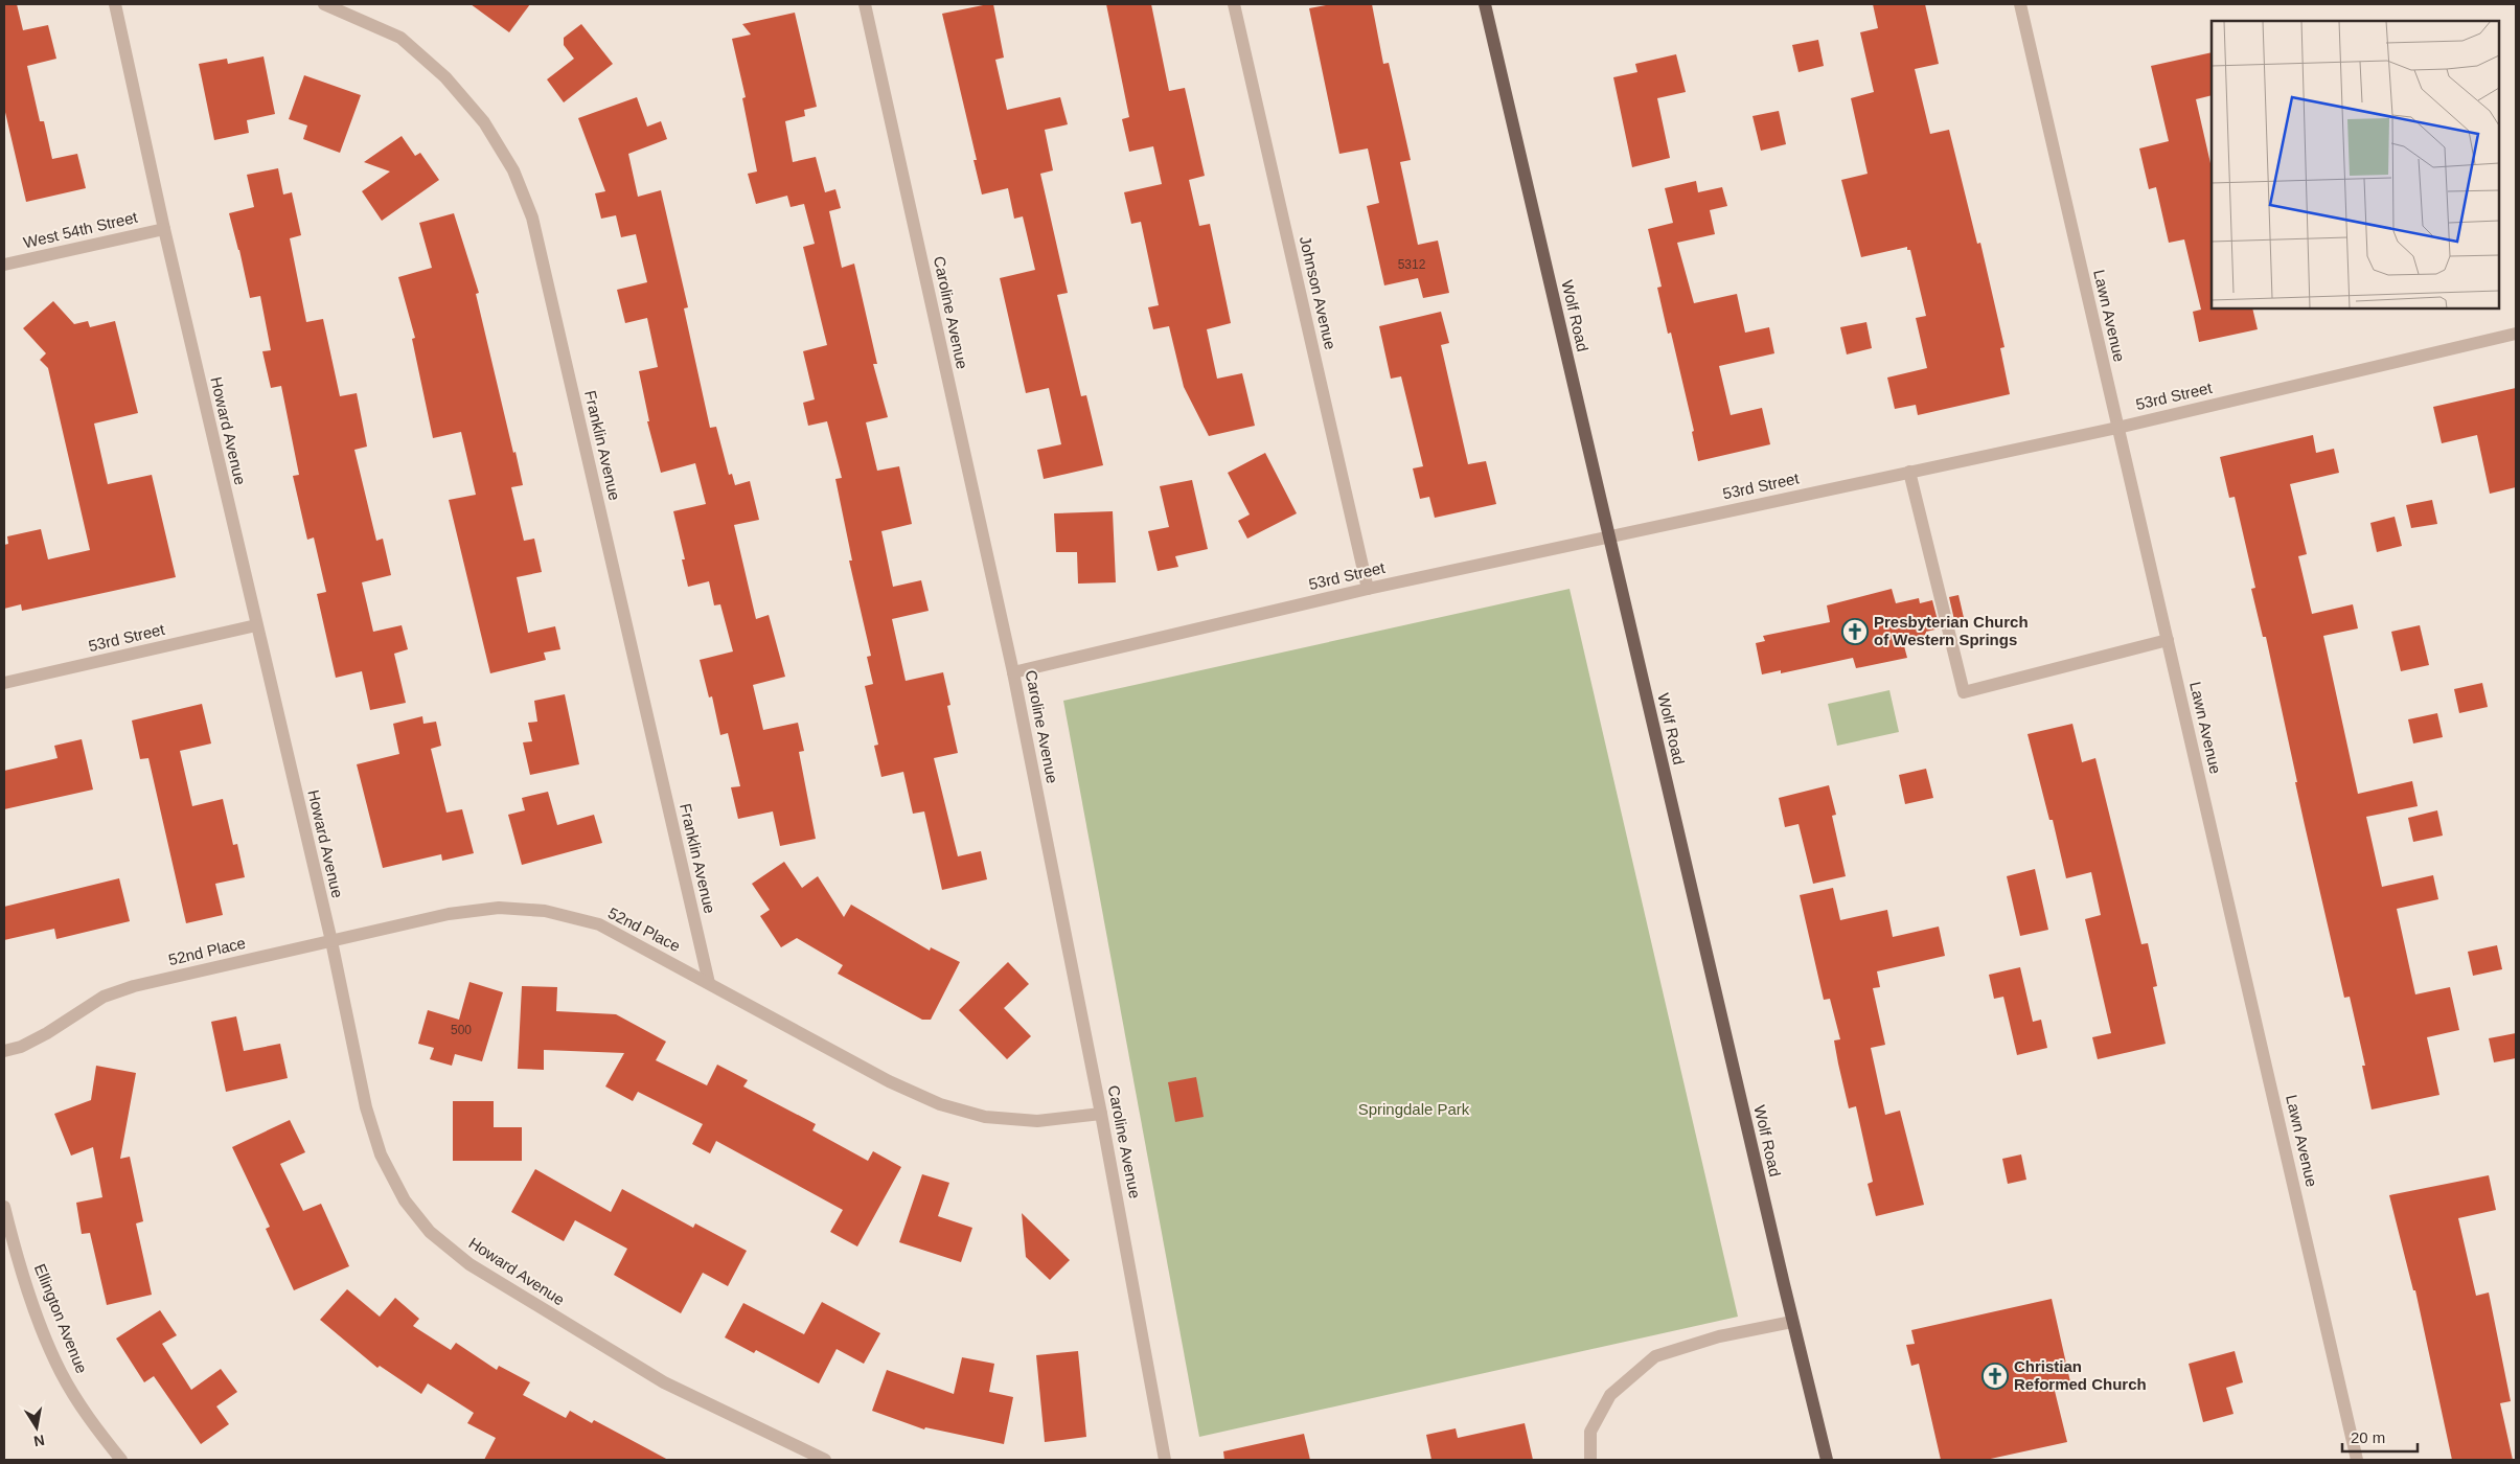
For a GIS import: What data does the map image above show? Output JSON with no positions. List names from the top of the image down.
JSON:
{
  "streets": {
    "main road": ["Wolf Road"],
    "street": [
      "West 54th Street",
      "Johnson Avenue",
      "Caroline Avenue",
      "Lawn Avenue",
      "53rd Street",
      "Howard Avenue",
      "Franklin Avenue",
      "52nd Place",
      "Ellington Avenue"
    ]
  },
  "crossings": [
    ["West 54th Street", "Howard Avenue"],
    ["Johnson Avenue", "53rd Street"],
    ["Caroline Avenue", "53rd Street"],
    ["Caroline Avenue", "52nd Place"],
    ["Wolf Road", "53rd Street"],
    ["Lawn Avenue", "53rd Street"],
    ["53rd Street", "Howard Avenue"],
    ["Howard Avenue", "52nd Place"],
    ["Franklin Avenue", "52nd Place"]
  ],
  "parks": ["Springdale Park"],
  "places": {
    "church": ["Presbyterian Church of Western Springs", "Christian Reformed Church"]
  },
  "house_numbers": ["5312", "500"],
  "scale_bar": "20 m",
  "north": "bottom"
}
